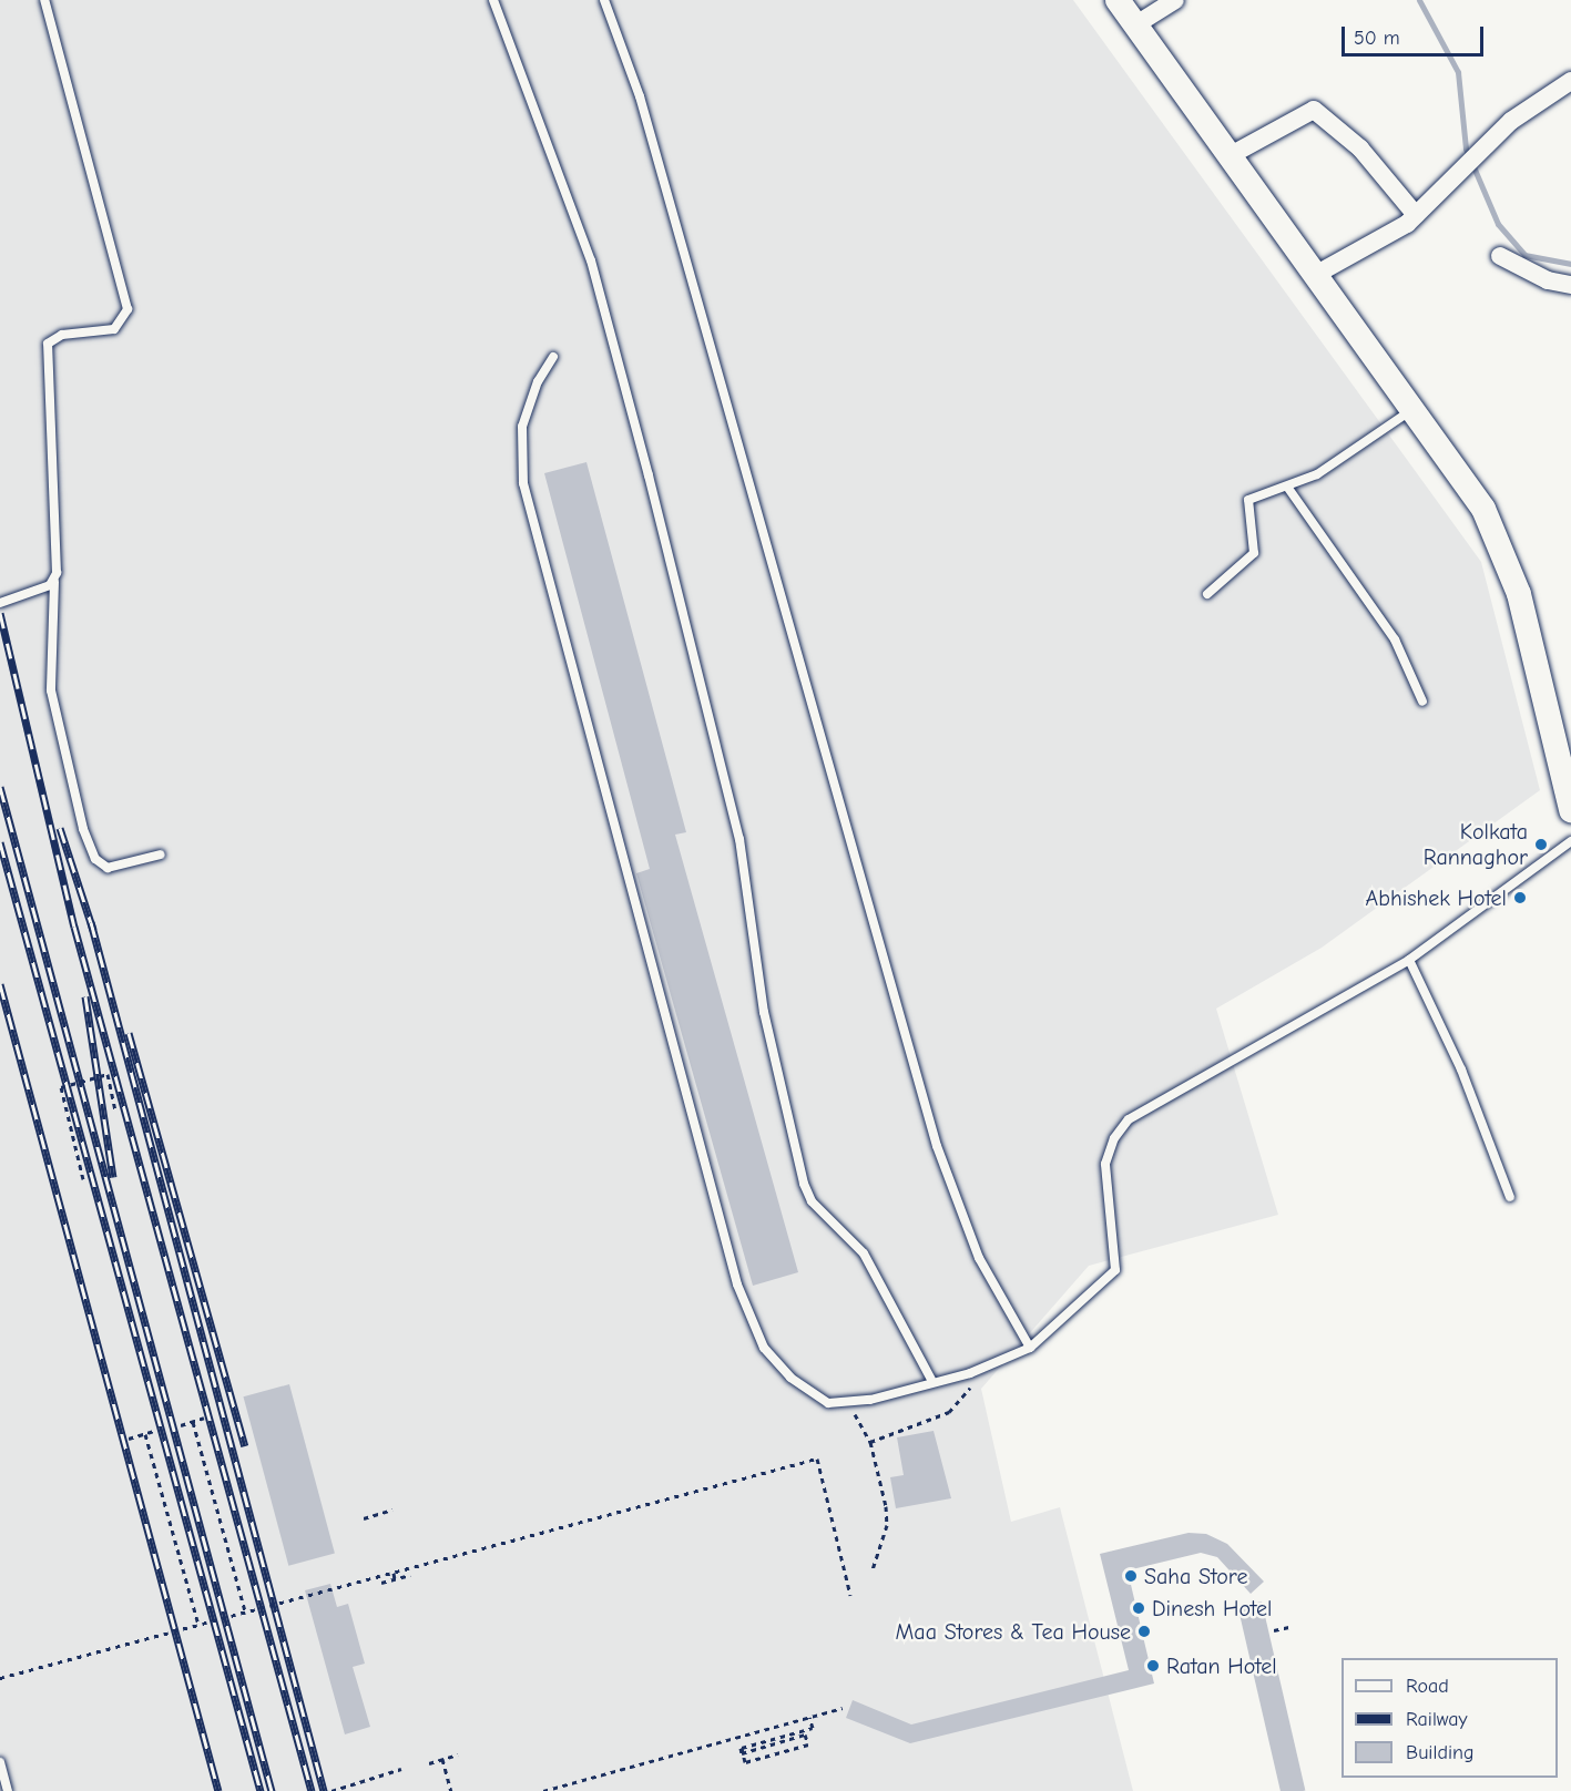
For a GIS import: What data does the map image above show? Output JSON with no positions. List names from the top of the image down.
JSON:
{
  "places": [
    "Kolkata Rannaghor",
    "Abhishek Hotel",
    "Saha Store",
    "Dinesh Hotel",
    "Maa Stores & Tea House",
    "Ratan Hotel"
  ],
  "legend": ["Road", "Railway", "Building"],
  "scale_bar": "50 m"
}
